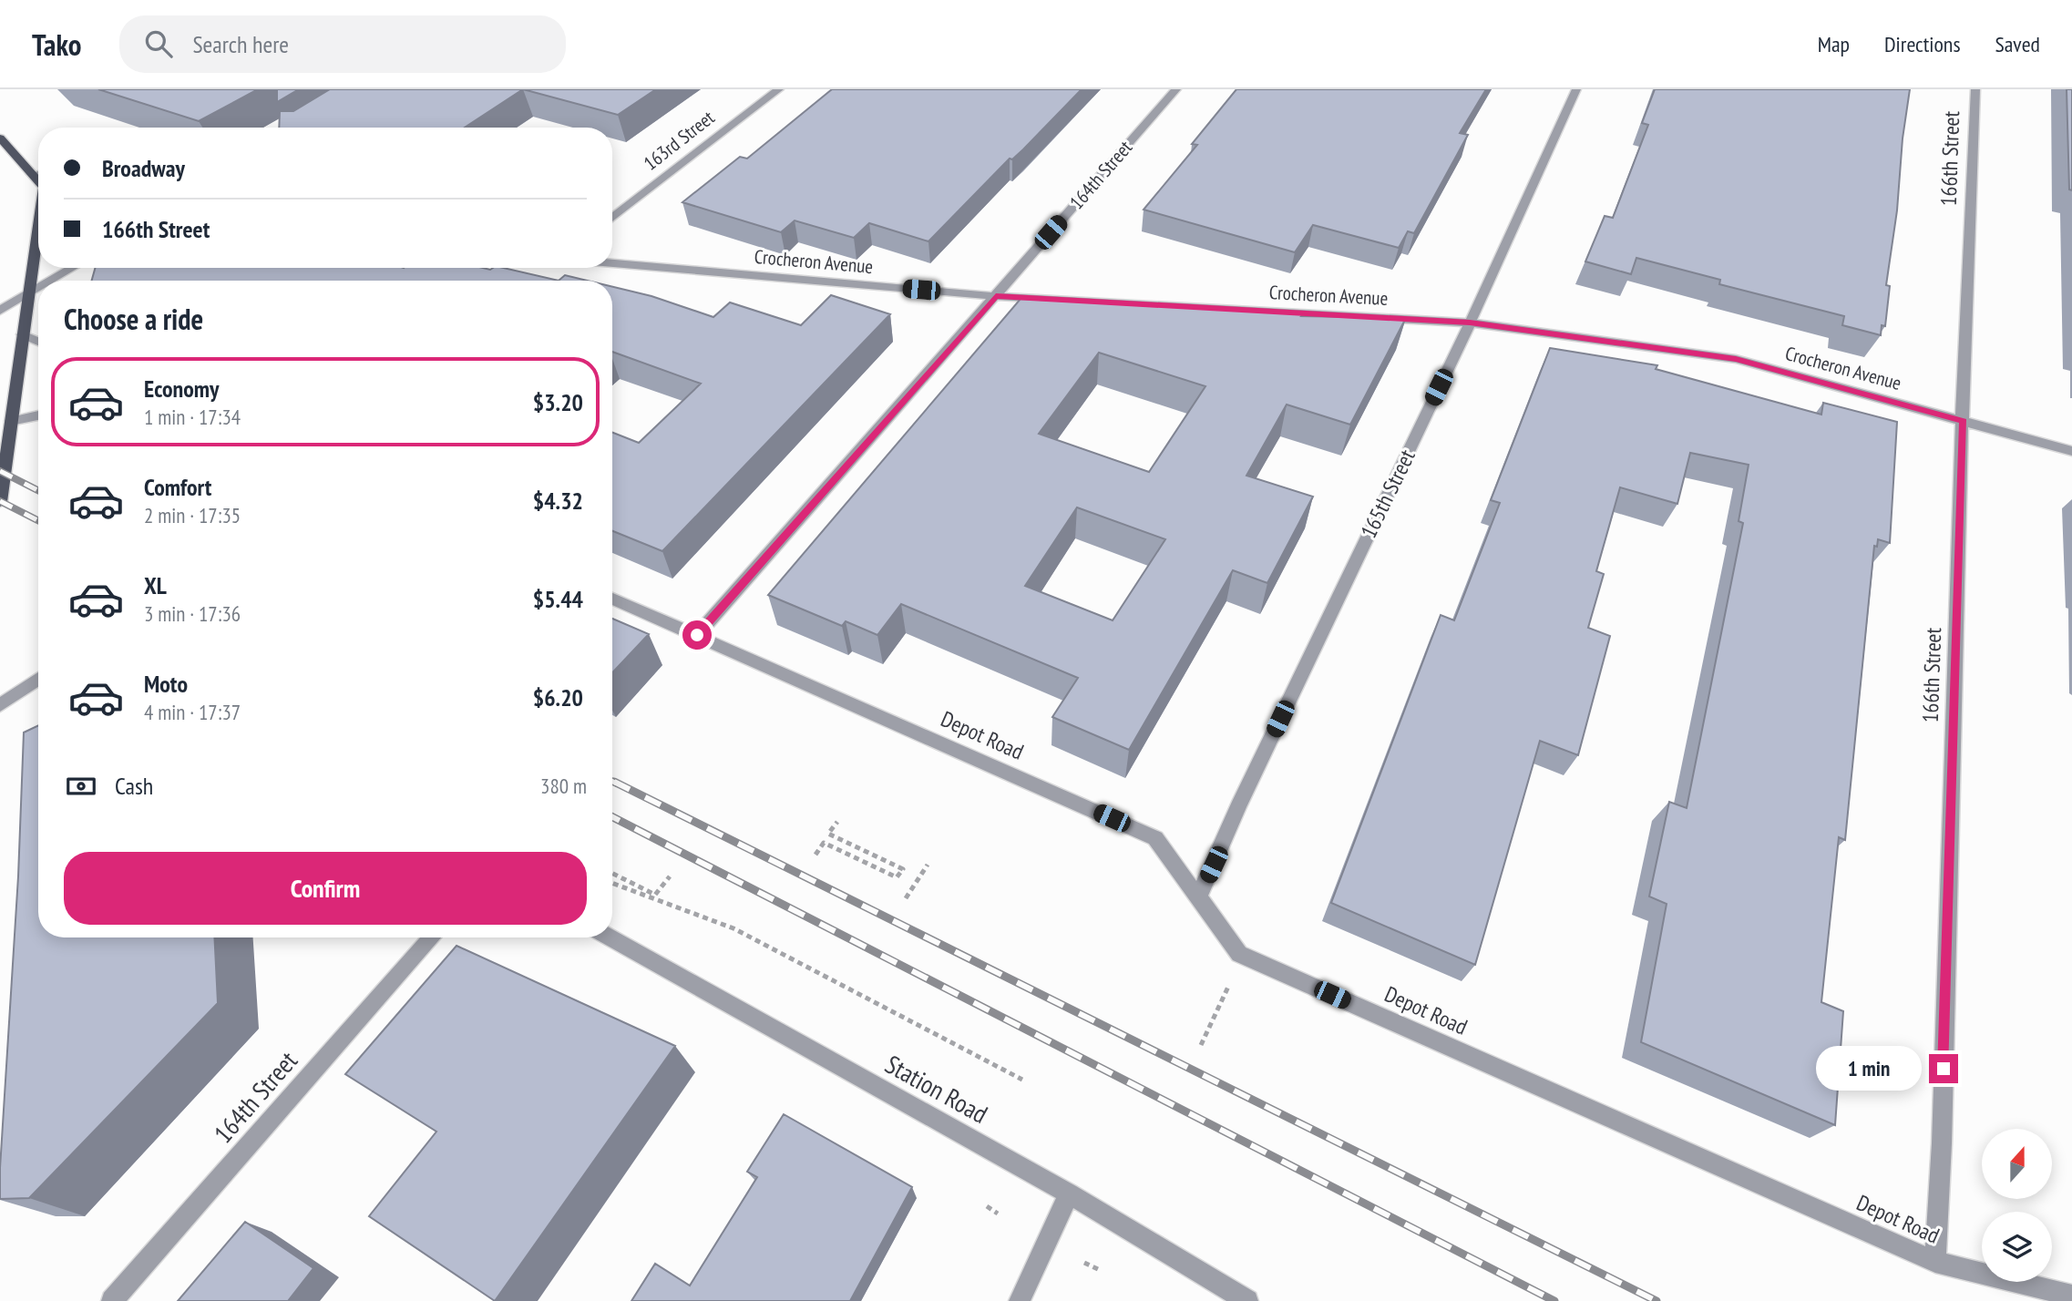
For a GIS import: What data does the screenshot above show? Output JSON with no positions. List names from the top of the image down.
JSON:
{
  "streets": {
    "street": [
      "163rd Street",
      "166th Street",
      "164th Street",
      "Crocheron Avenue",
      "165th Street",
      "Depot Road",
      "Station Road"
    ]
  },
  "crossings": [
    ["166th Street", "Crocheron Avenue"],
    ["166th Street", "Depot Road"],
    ["164th Street", "Crocheron Avenue"],
    ["164th Street", "Depot Road"],
    ["Crocheron Avenue", "165th Street"],
    ["165th Street", "Depot Road"]
  ],
  "north": "top",
  "page": {
    "header": "Tako",
    "search": "Search here",
    "nav": ["Map", "Directions", "Saved"],
    "banner": ["Broadway", "166th Street"],
    "heading": "Choose a ride",
    "list": [
      {
        "name": "Economy",
        "note": "1 min · 17:34",
        "value": "$3.20"
      },
      {
        "name": "Comfort",
        "note": "2 min · 17:35",
        "value": "$4.32"
      },
      {
        "name": "XL",
        "note": "3 min · 17:36",
        "value": "$5.44"
      },
      {
        "name": "Moto",
        "note": "4 min · 17:37",
        "value": "$6.20"
      }
    ],
    "pay": ["Cash", "380 m"],
    "buttons": "Confirm",
    "bubble": "1 min"
  }
}
